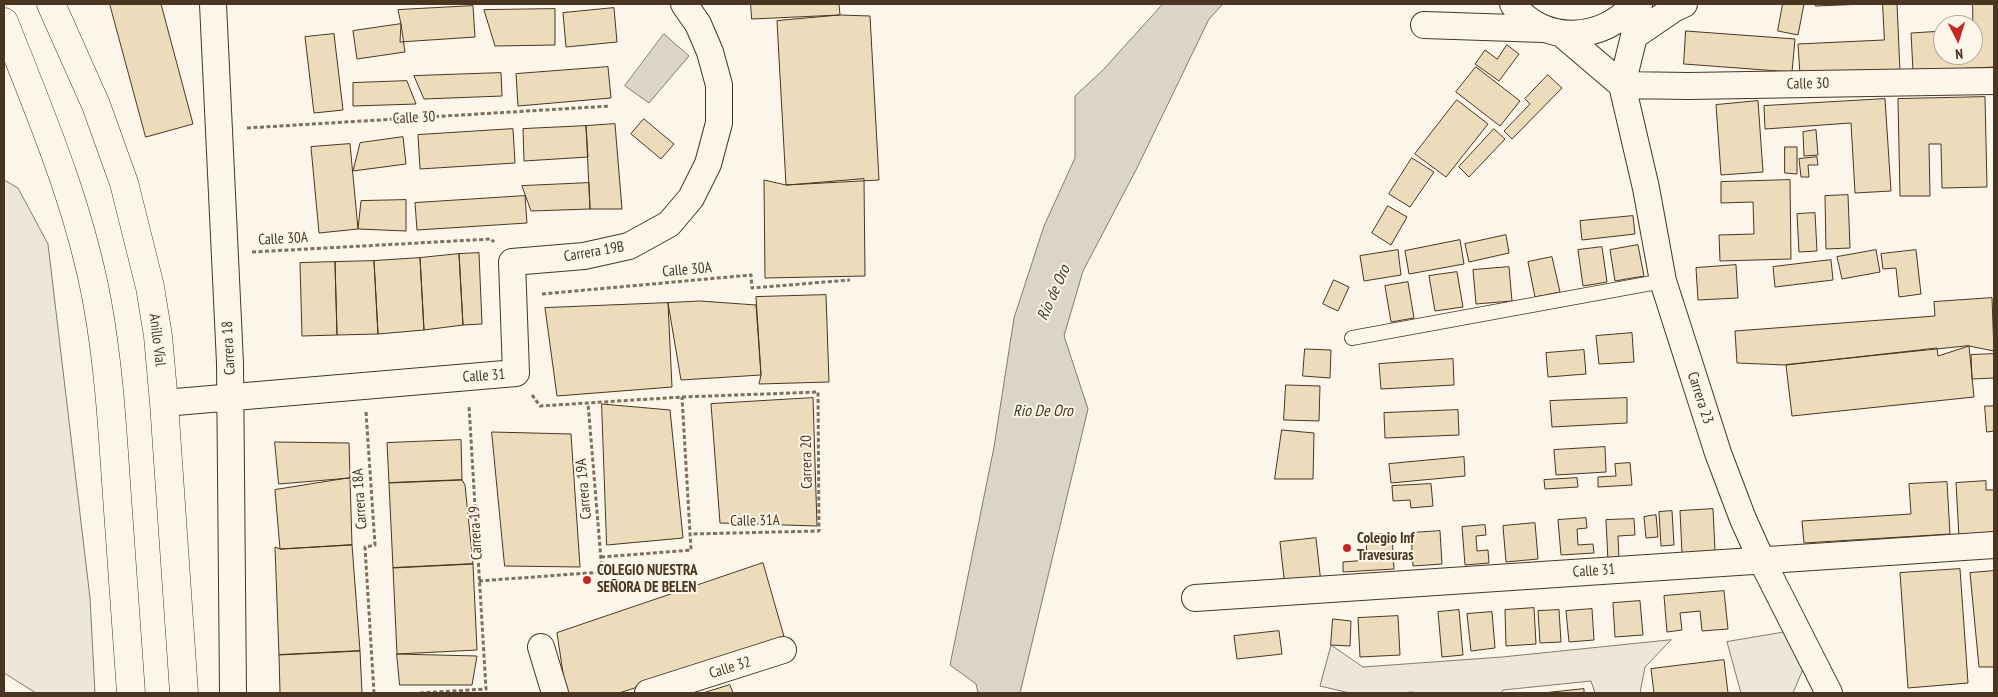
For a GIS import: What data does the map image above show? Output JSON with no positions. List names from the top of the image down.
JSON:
{
  "streets": {
    "highway": ["Anillo Víal"],
    "street": [
      "Calle 30",
      "Carrera 19B",
      "Carrera 18",
      "Calle 31",
      "Carrera 23",
      "Calle 32"
    ],
    "path": [
      "Calle 30A",
      "Carrera 20",
      "Carrera 19A",
      "Carrera 18A",
      "Calle 31A",
      "Carrera 19"
    ]
  },
  "crossings": [
    ["Calle 30", "Carrera 18"],
    ["Calle 30", "Carrera 23"],
    ["Calle 30A", "Carrera 19B"],
    ["Calle 30A", "Carrera 18"],
    ["Anillo Víal", "Calle 31"],
    ["Carrera 18", "Calle 31"],
    ["Calle 31", "Carrera 23"],
    ["Calle 31", "Carrera 20"],
    ["Calle 31", "Carrera 19A"],
    ["Calle 31", "Carrera 18A"],
    ["Calle 31", "Carrera 19"],
    ["Carrera 20", "Calle 31A"],
    ["Carrera 19A", "Carrera 19"]
  ],
  "water": ["Río de Oro", "Rio De Oro"],
  "places": ["Colegio Inf Travesuras", "COLEGIO NUESTRA SEÑORA DE BELEN"],
  "north": "bottom"
}
